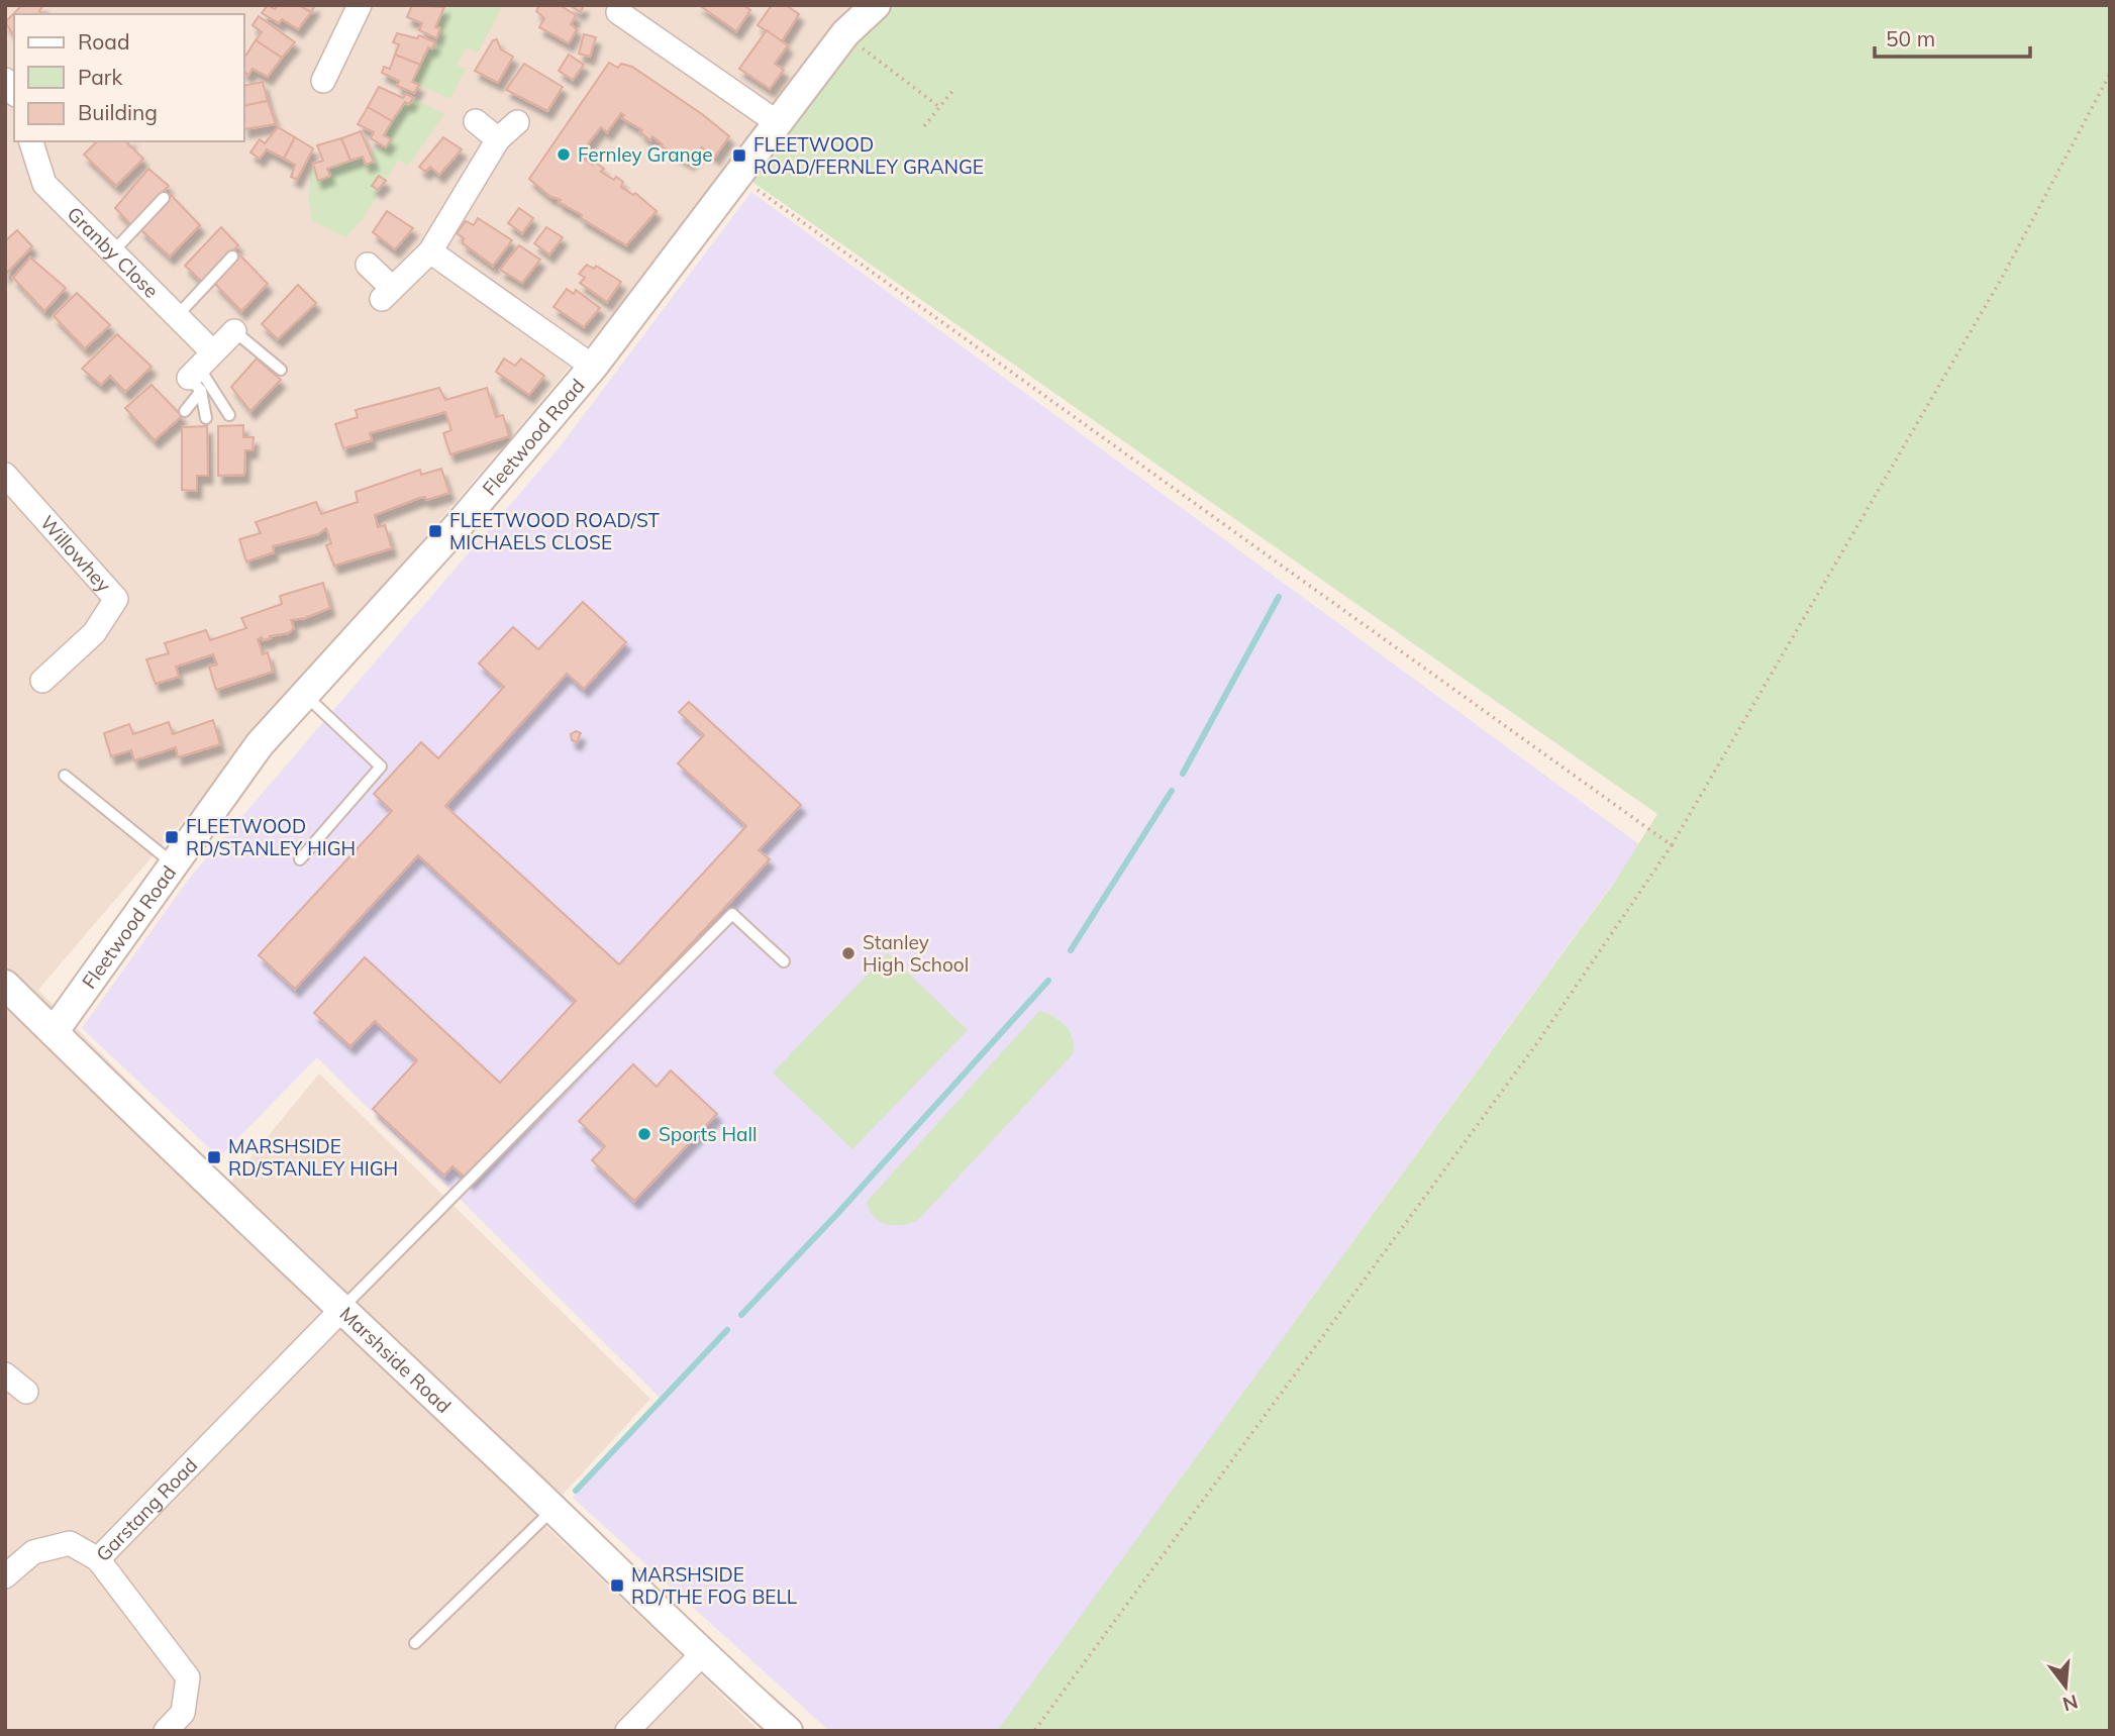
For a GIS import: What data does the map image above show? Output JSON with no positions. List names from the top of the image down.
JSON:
{
  "streets": {
    "street": [
      "Granby Close",
      "Fleetwood Road",
      "Willowhey",
      "Marshside Road",
      "Garstang Road"
    ]
  },
  "crossings": [
    ["Fleetwood Road", "Marshside Road"],
    ["Marshside Road", "Garstang Road"]
  ],
  "places": {
    "other": ["Fernley Grange", "Stanley High School", "Sports Hall"],
    "transit": [
      "FLEETWOOD ROAD/FERNLEY GRANGE",
      "FLEETWOOD ROAD/ST MICHAELS CLOSE",
      "FLEETWOOD RD/STANLEY HIGH",
      "MARSHSIDE RD/STANLEY HIGH",
      "MARSHSIDE RD/THE FOG BELL"
    ]
  },
  "legend": ["Road", "Park", "Building"],
  "scale_bar": "50 m",
  "north": "bottom"
}
